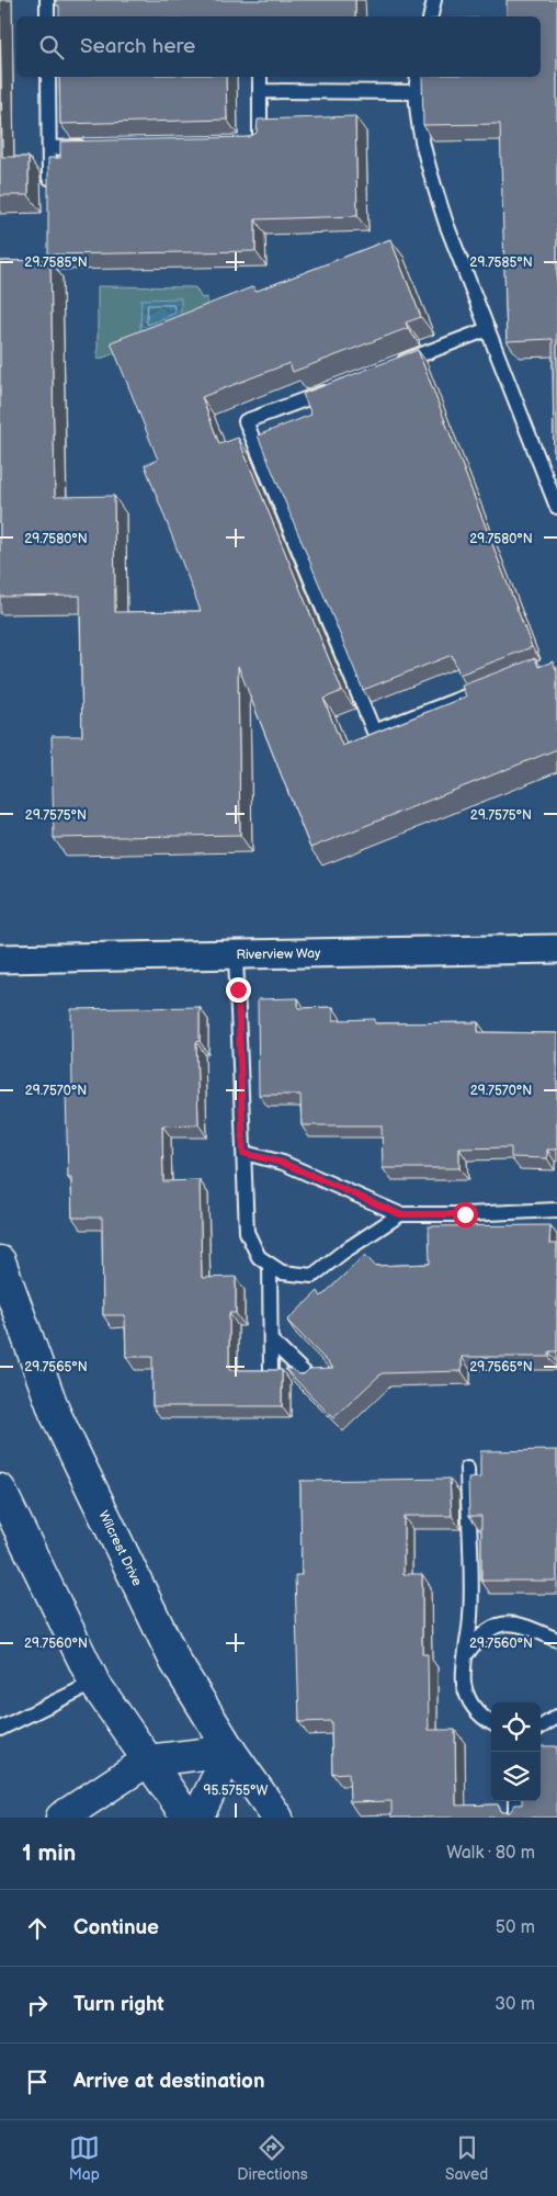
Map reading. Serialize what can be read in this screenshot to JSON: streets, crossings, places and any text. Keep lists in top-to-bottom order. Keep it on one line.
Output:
{"streets":{"main road":["Wilcrest Drive"],"street":["Riverview Way"]},"page":{"search":"Search here","heading":["1 min","Walk · 80 m"],"list":[["Continue","50 m"],["Turn right","30 m"],"Arrive at destination"],"nav":["Map","Directions","Saved"]},"coordinates":["29.7585°N","29.7580°N","29.7575°N","29.7570°N","29.7565°N","29.7560°N","95.5755°W"]}
